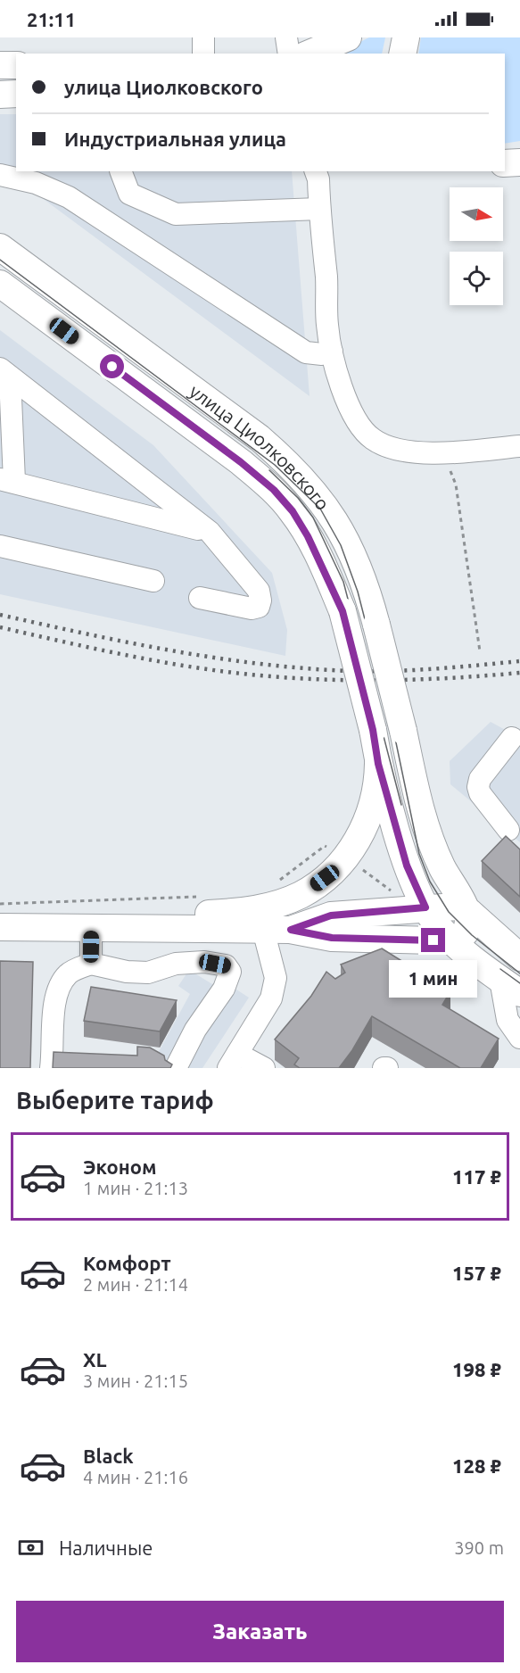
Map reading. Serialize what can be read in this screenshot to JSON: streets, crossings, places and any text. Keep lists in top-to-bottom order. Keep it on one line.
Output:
{"streets":{"main road":["улица Циолковского"]},"north":"right","page":{"status":"21:11","banner":["улица Циолковского","Индустриальная улица"],"bubble":"1 мин","heading":"Выберите тариф","list":[{"name":"Эконом","note":"1 мин · 21:13","value":"117 ₽"},{"name":"Комфорт","note":"2 мин · 21:14","value":"157 ₽"},{"name":"XL","note":"3 мин · 21:15","value":"198 ₽"},{"name":"Black","note":"4 мин · 21:16","value":"128 ₽"}],"pay":["Наличные","390 m"],"buttons":"Заказать"}}
